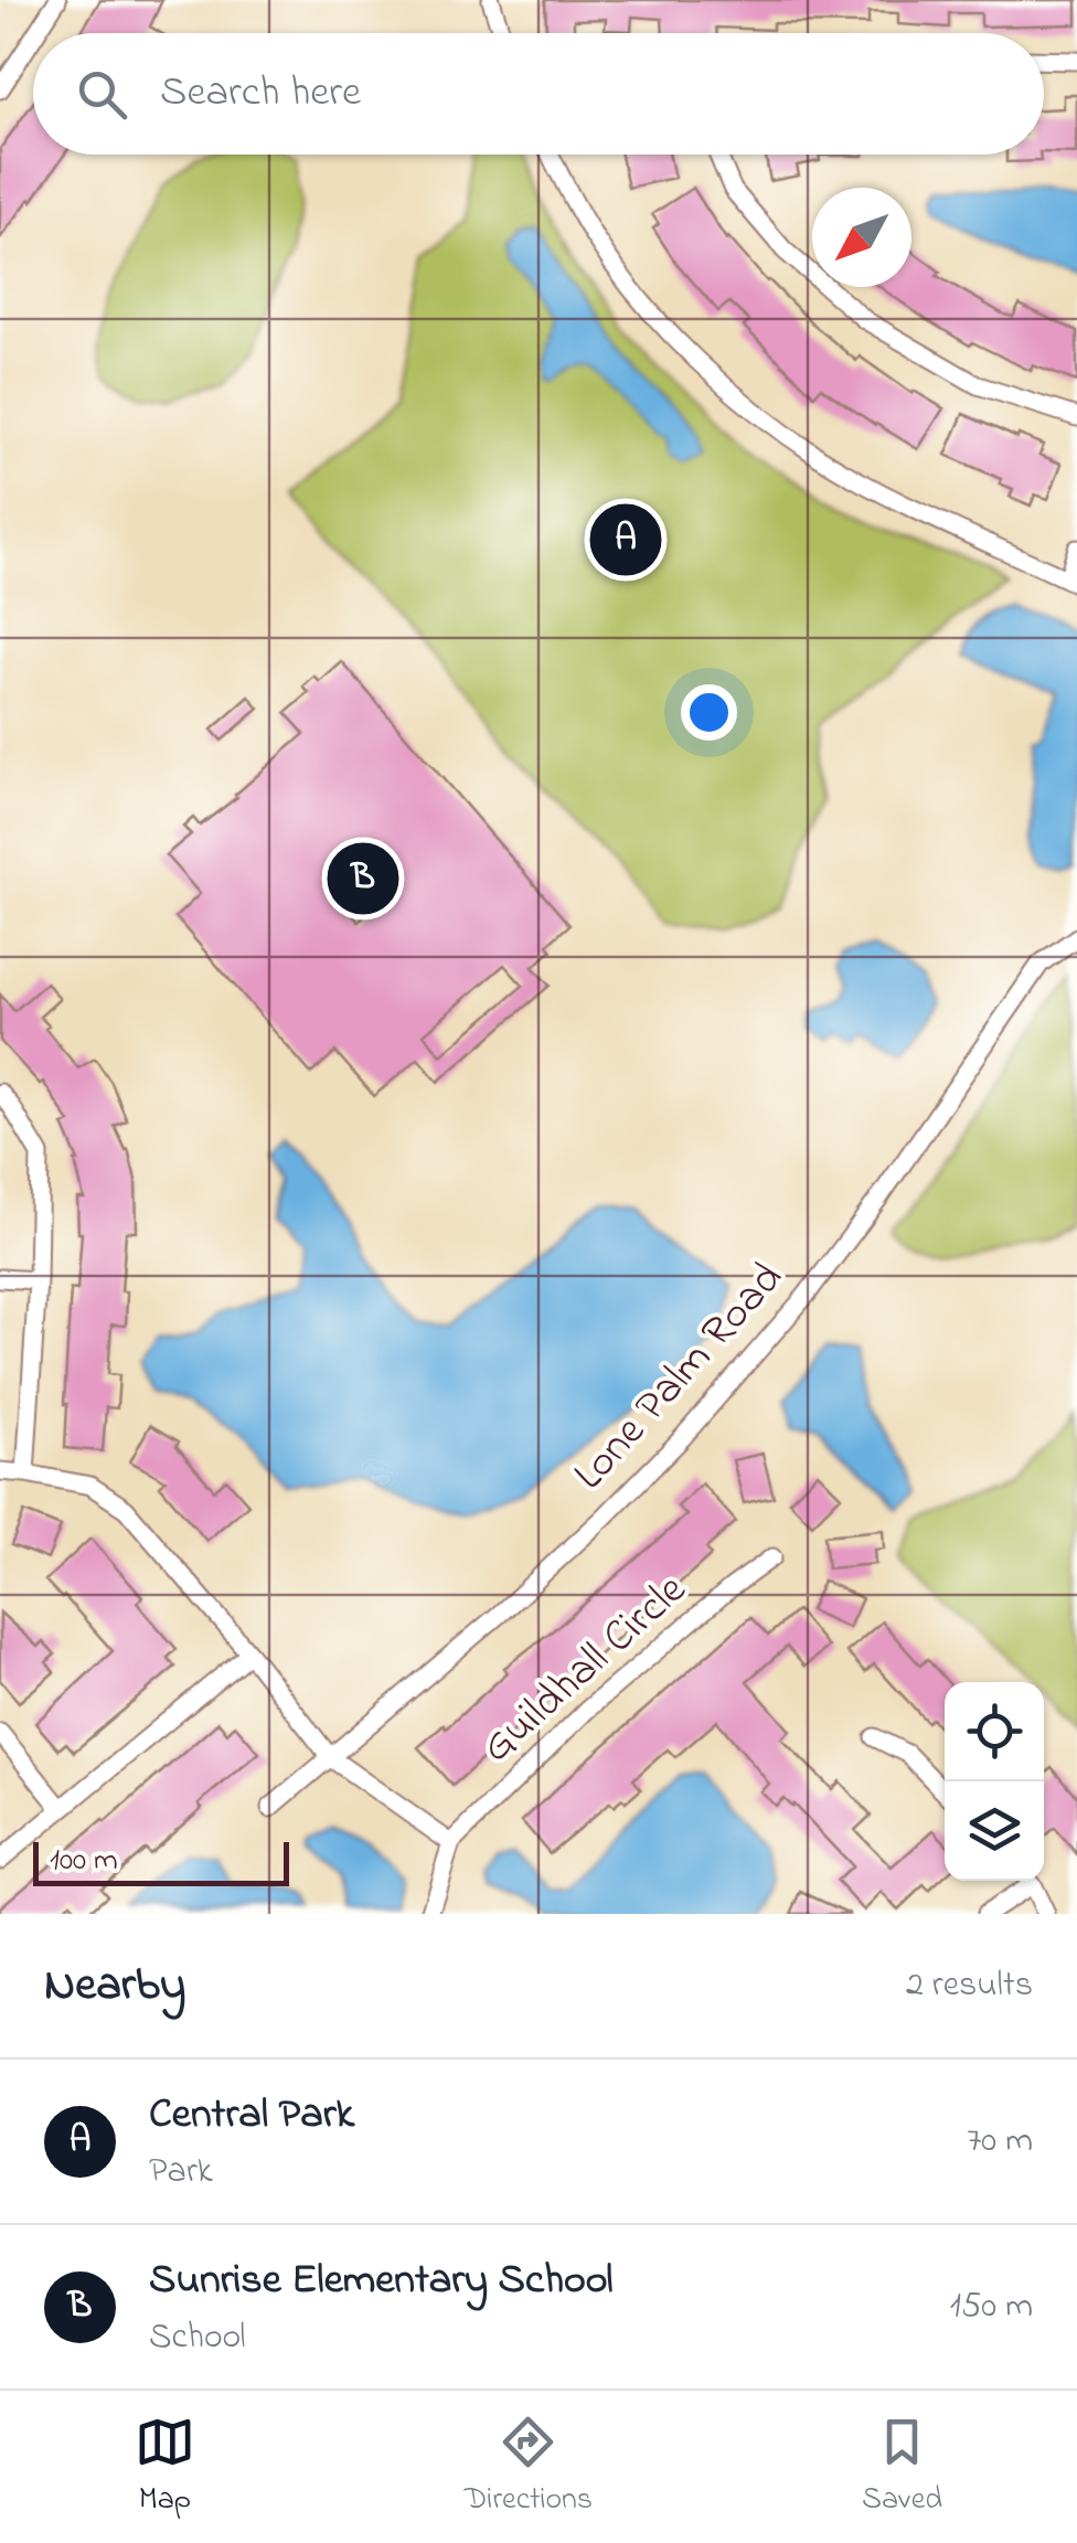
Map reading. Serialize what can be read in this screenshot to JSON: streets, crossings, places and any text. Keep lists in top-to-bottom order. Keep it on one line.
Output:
{"streets":{"street":["Lone Palm Road","Guildhall Circle"]},"scale_bar":"100 m","north":"bottom left","page":{"search":"Search here","pins":["A","B"],"scale":"100 m","heading":["Nearby","2 results"],"list":[{"mark":"A","name":"Central Park","note":"Park","value":"70 m"},{"mark":"B","name":"Sunrise Elementary School","note":"School","value":"150 m"}],"nav":["Map","Directions","Saved"]}}
